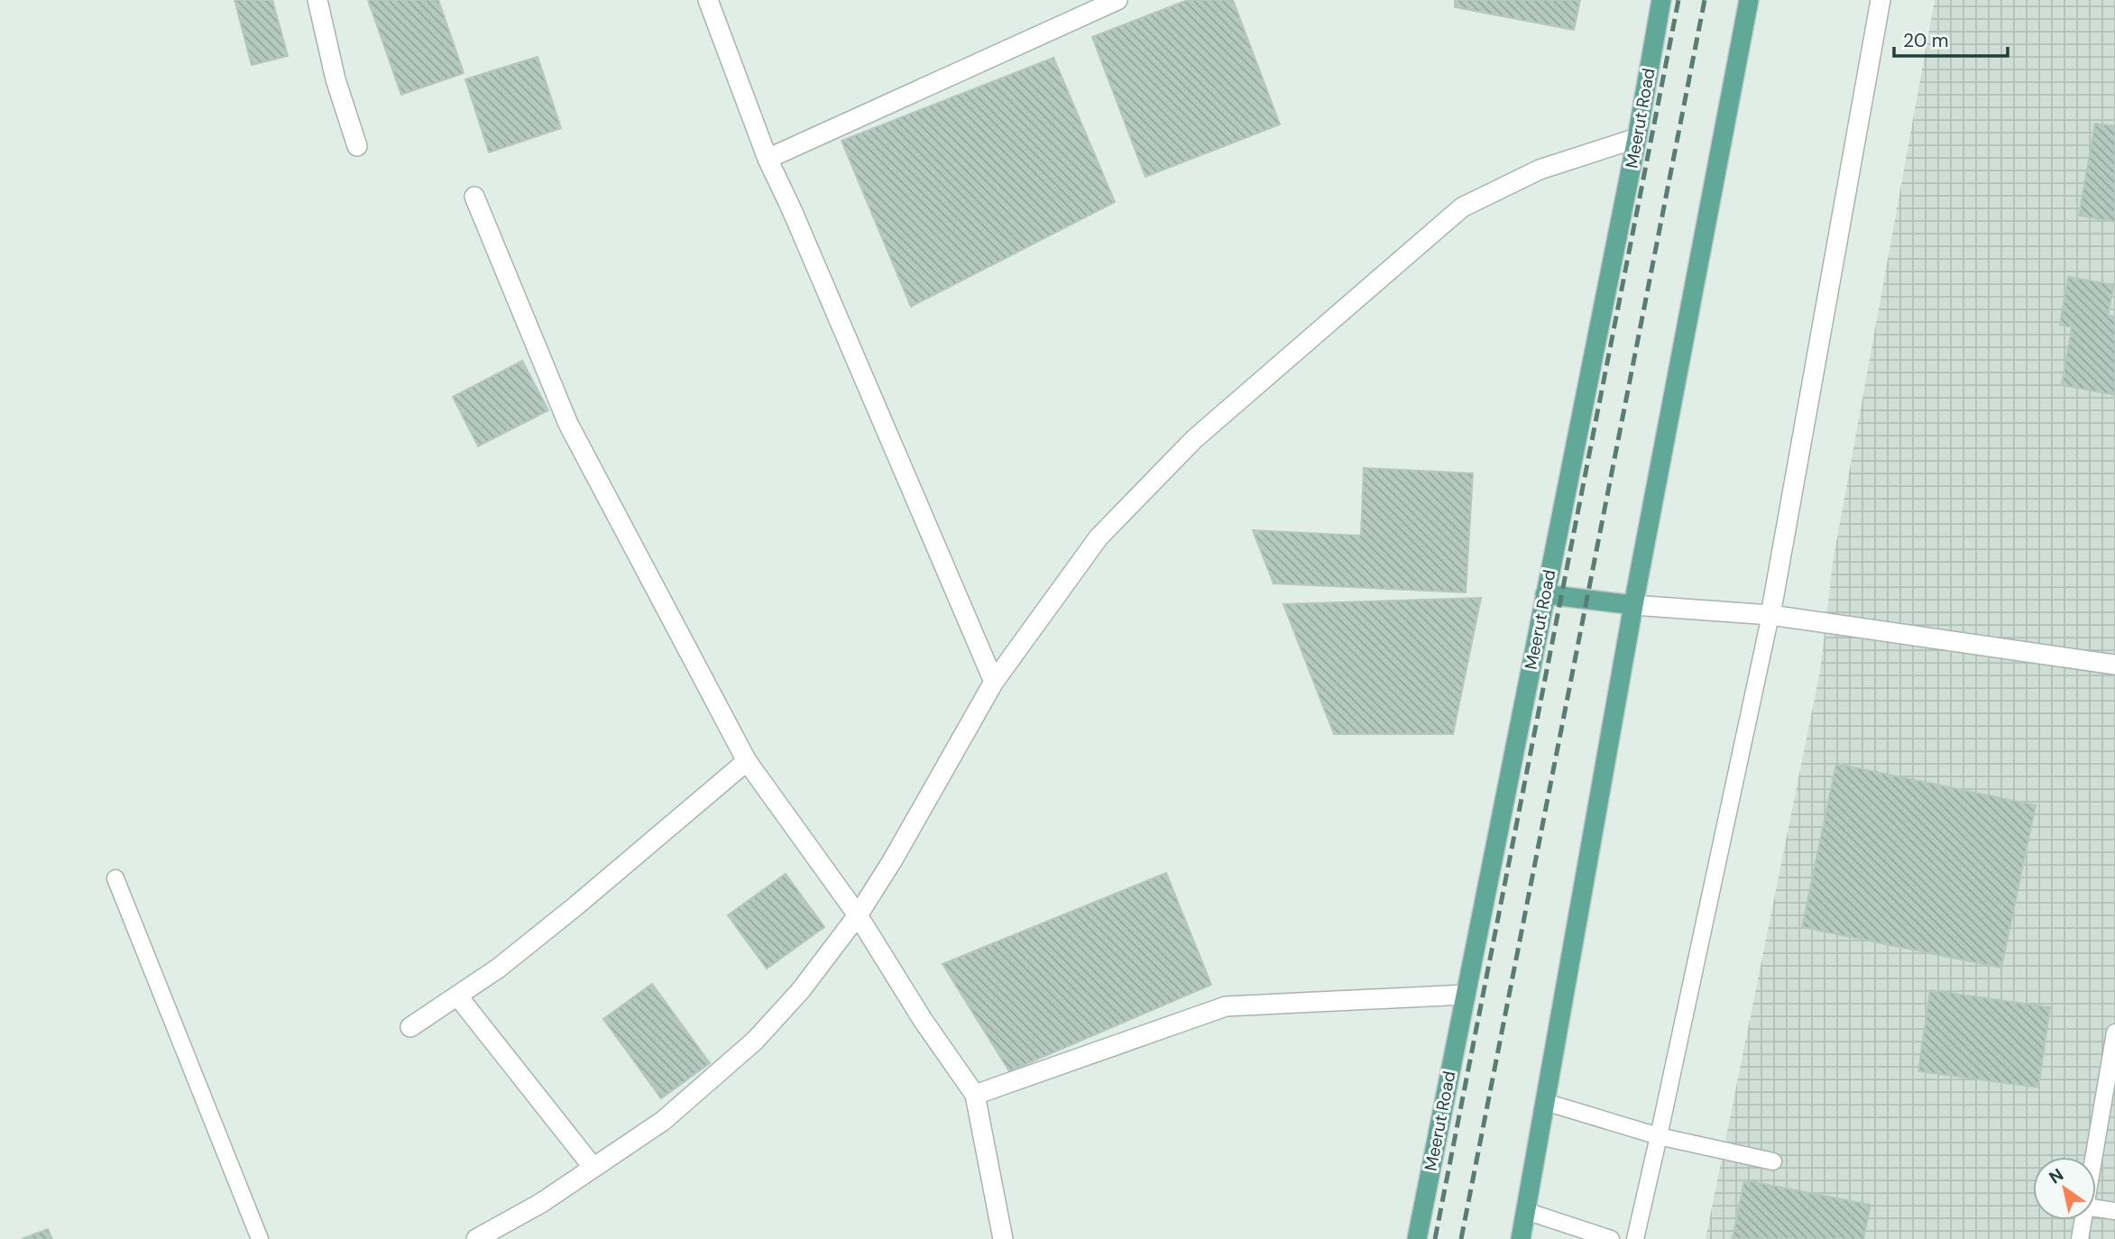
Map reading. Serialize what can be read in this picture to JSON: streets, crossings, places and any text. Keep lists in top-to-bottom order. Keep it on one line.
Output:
{"streets":{"main road":["Meerut Road"]},"scale_bar":"20 m","north":"top left"}
